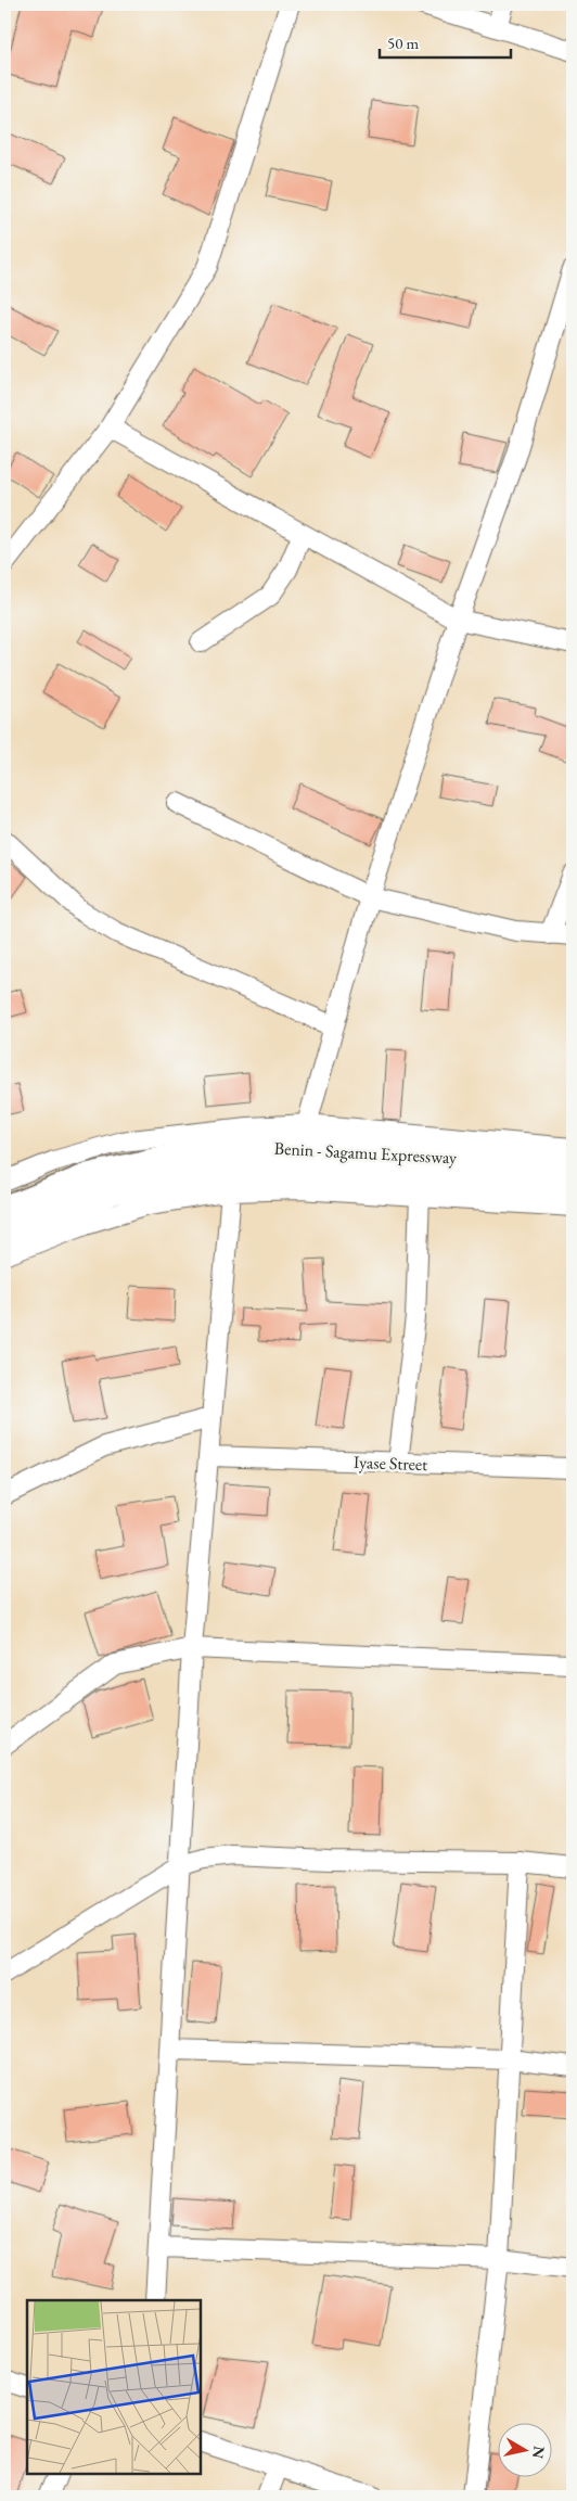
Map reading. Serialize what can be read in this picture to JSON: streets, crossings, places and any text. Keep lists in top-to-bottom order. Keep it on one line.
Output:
{"streets":{"highway":["Benin - Sagamu Expressway"],"street":["Iyase Street"]},"scale_bar":"50 m","north":"right"}
